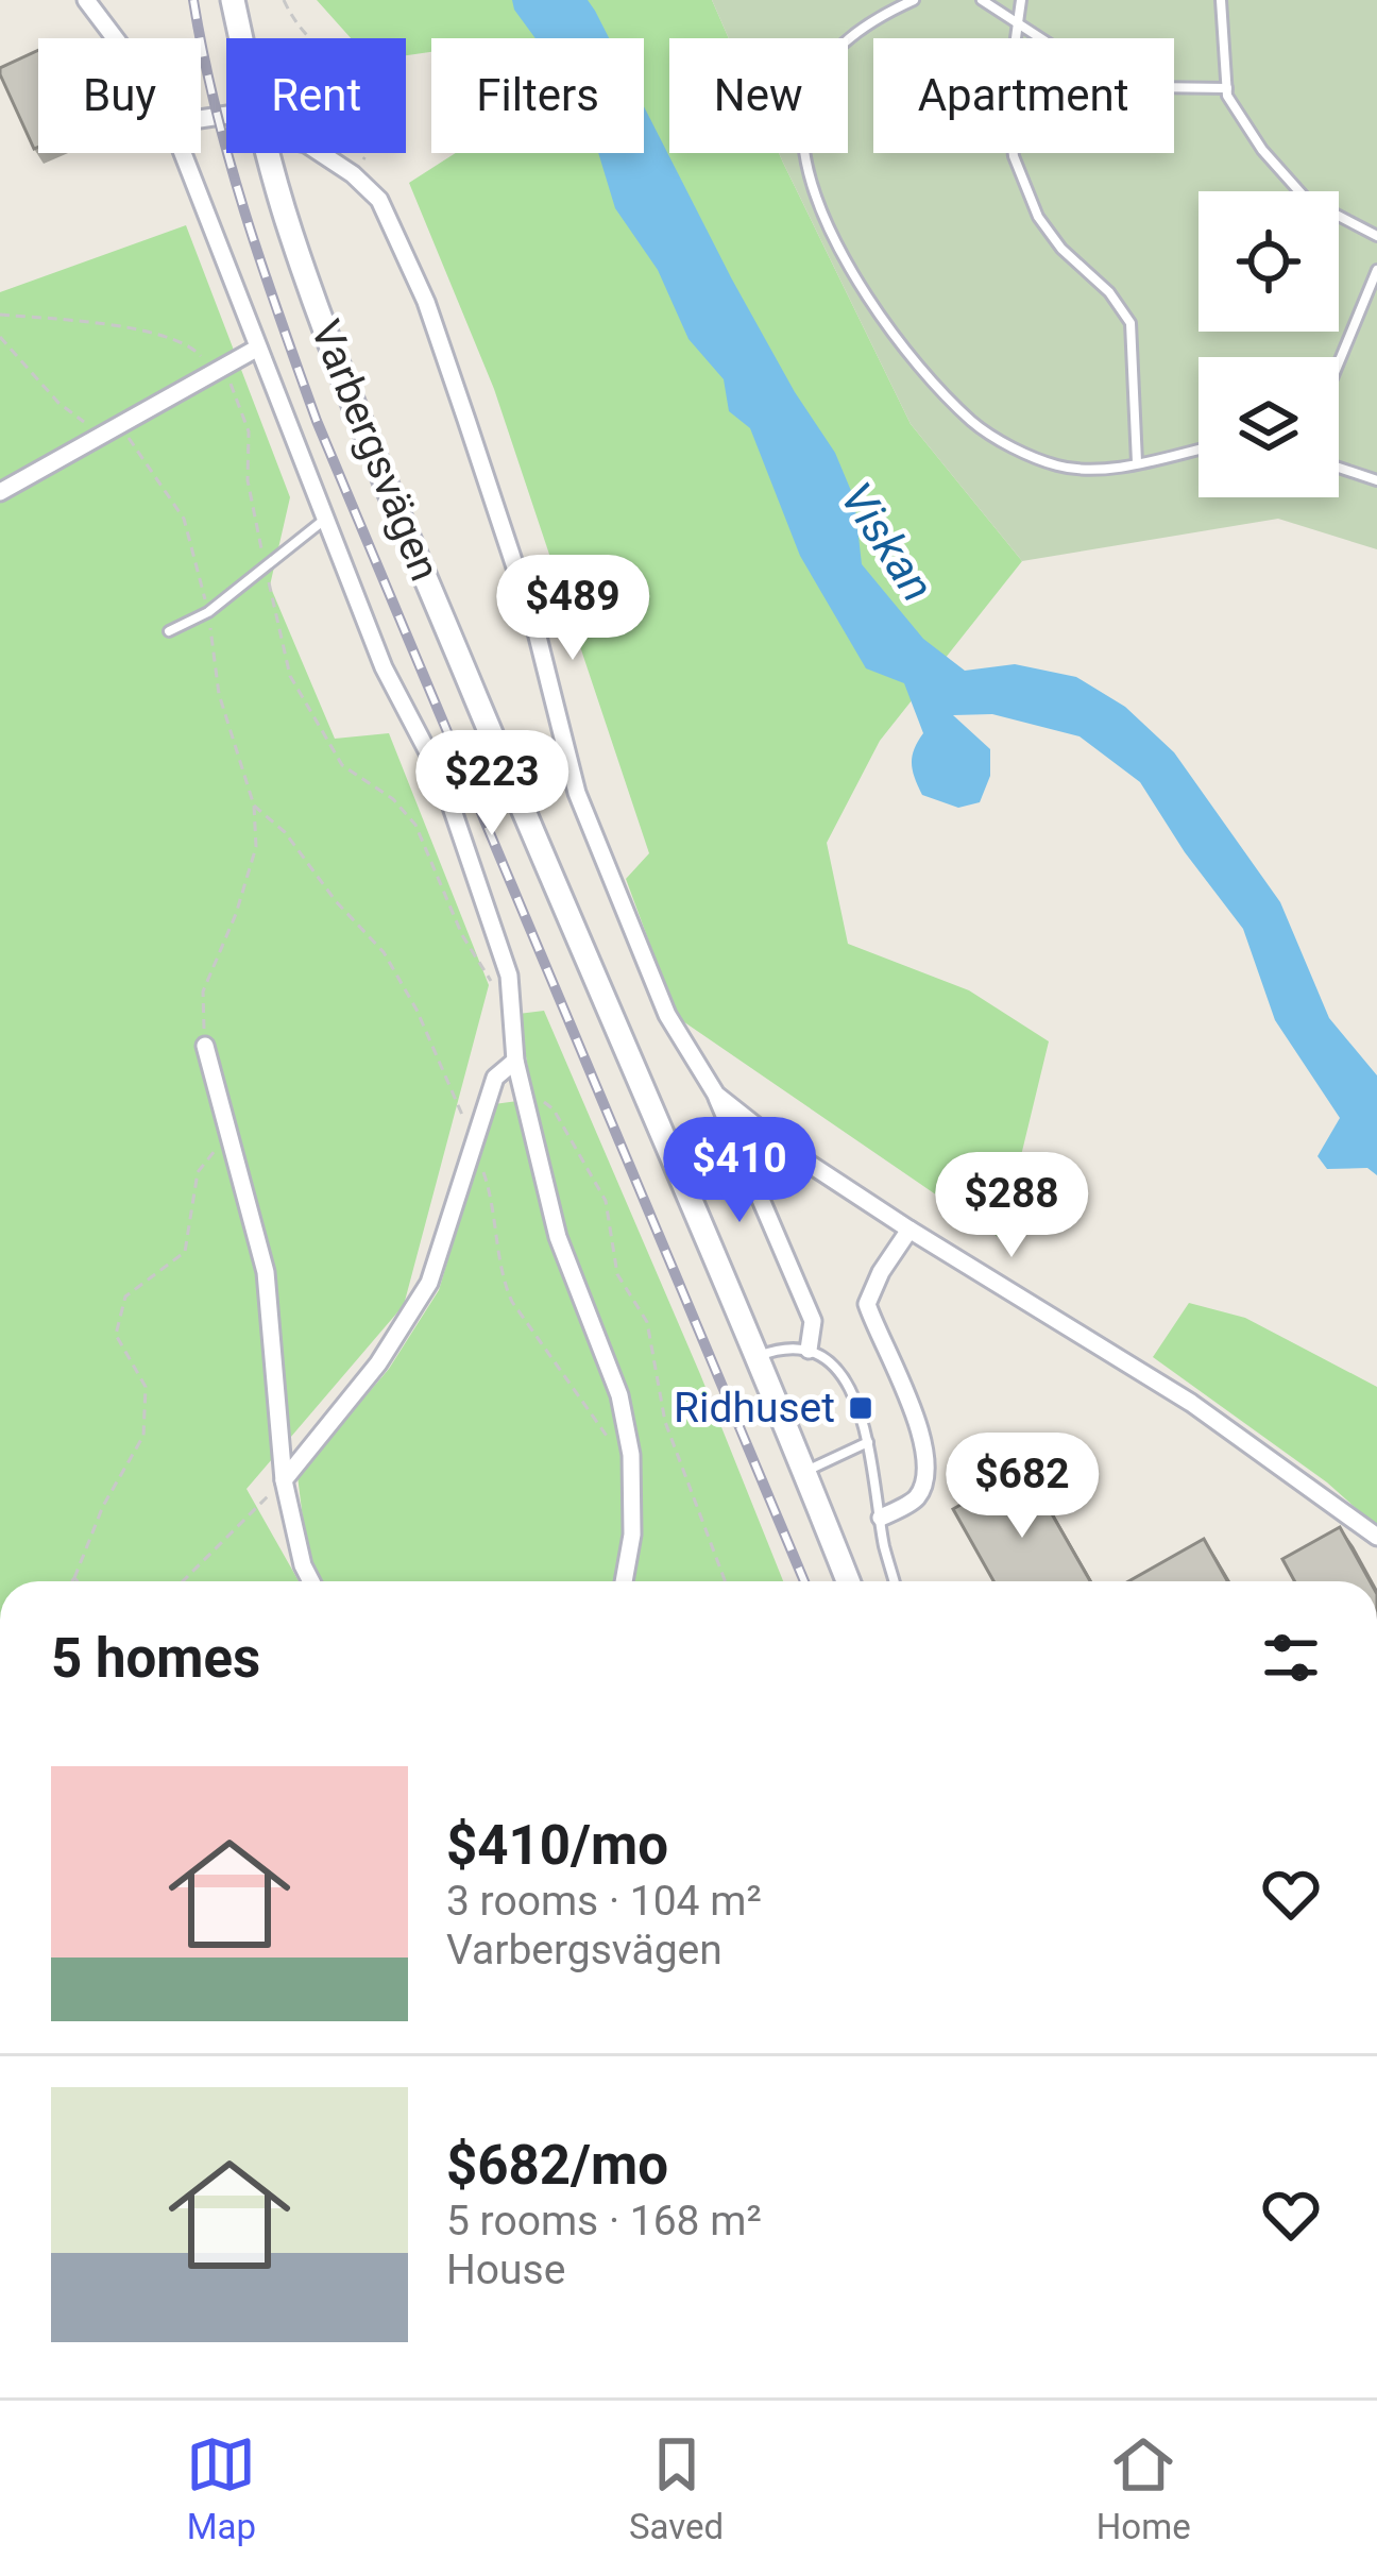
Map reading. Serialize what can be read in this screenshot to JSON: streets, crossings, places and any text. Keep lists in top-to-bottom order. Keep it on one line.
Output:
{"streets":{"main road":["Varbergsvägen"]},"water":["Viskan"],"places":{"transit":["Ridhuset"]},"page":{"chip":["Buy","Rent","Filters","New","Apartment"],"price":["$489","$223","$410","$288","$682"],"heading":"5 homes","list":[{"name":"$410/mo","note":"3 rooms · 104 m² · Varbergsvägen"},{"name":"$682/mo","note":"5 rooms · 168 m² · House"}],"tabs":["Map","Saved","Home"]}}
